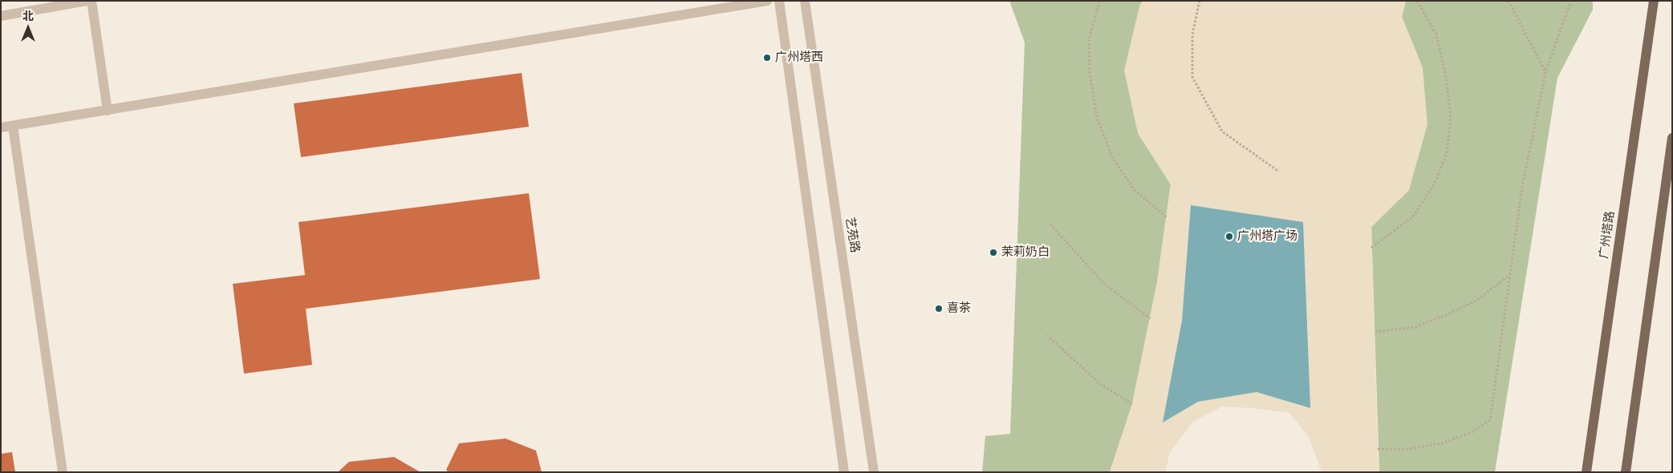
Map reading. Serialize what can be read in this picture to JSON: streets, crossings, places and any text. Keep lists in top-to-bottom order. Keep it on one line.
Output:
{"streets":{"main road":["广州塔路"],"street":["艺苑路"]},"places":["广州塔西","广州塔广场","茉莉奶白","喜茶"],"north":"top"}
